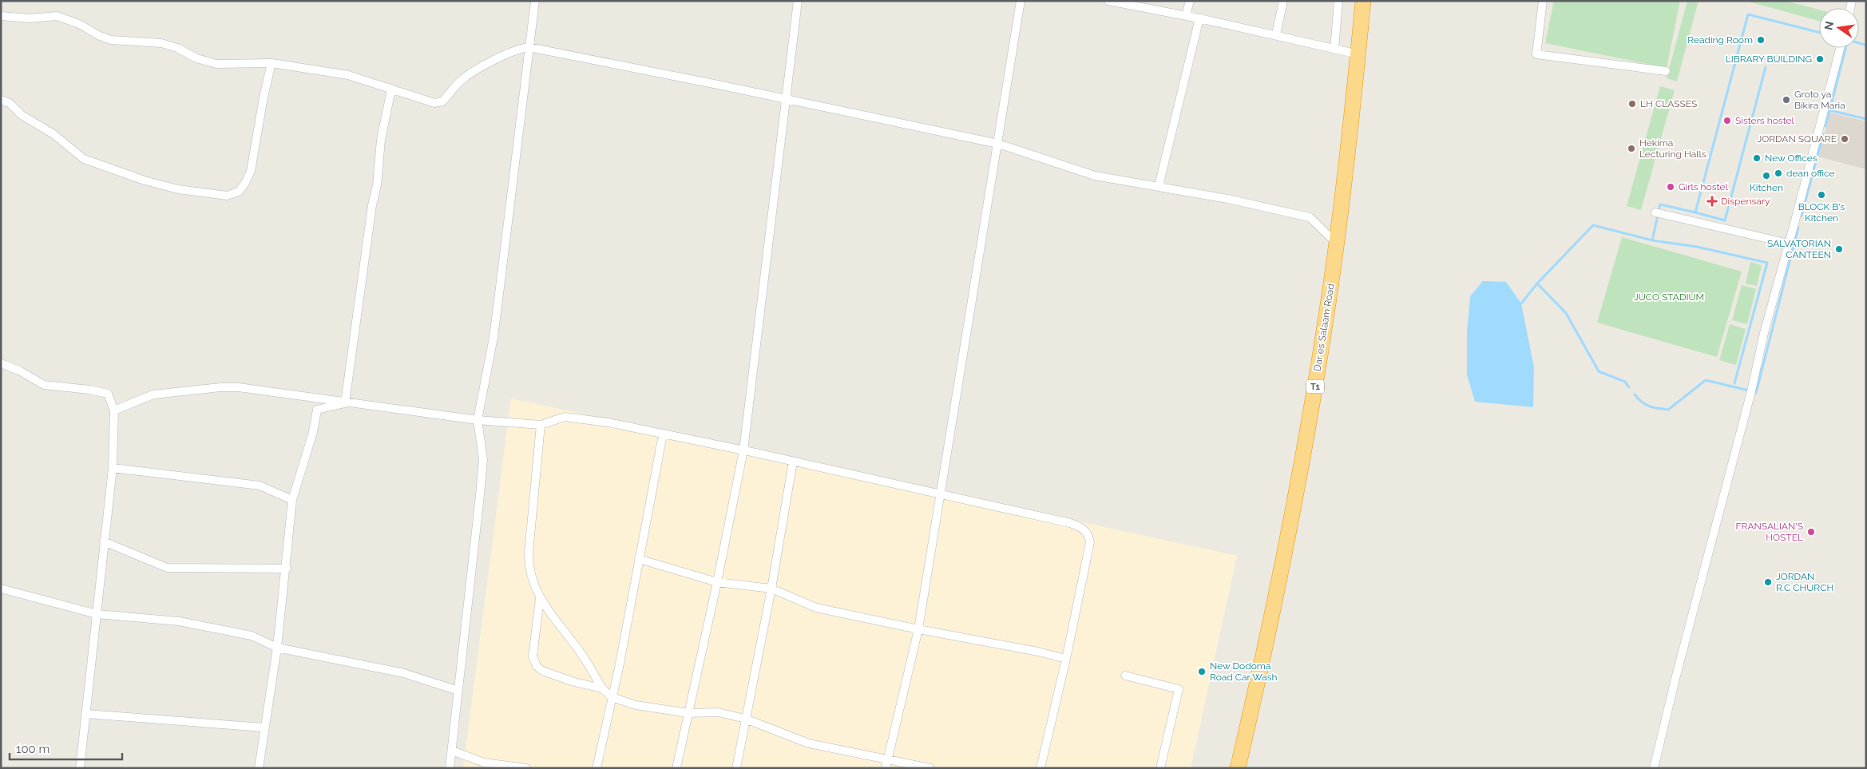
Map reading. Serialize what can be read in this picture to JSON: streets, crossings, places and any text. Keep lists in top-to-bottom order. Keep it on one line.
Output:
{"streets":{"highway":["Dar es Salaam Road","T1"]},"parks":["JUCO STADIUM"],"places":{"other":["Reading Room","LIBRARY BUILDING","Groto ya Bikira Maria","LH CLASSES","Sisters hostel","JORDAN SQUARE","Hekima Lecturing Halls.","New Offices","dean office","Kitchen","Girls hostel","BLOCK B's Kitchen","SALVATORIAN CANTEEN","FRANSALIAN'S HOSTEL","JORDAN R.C CHURCH","New Dodoma Road Car Wash"],"health":["Dispensary"]},"scale_bar":"100 m","north":"left"}
